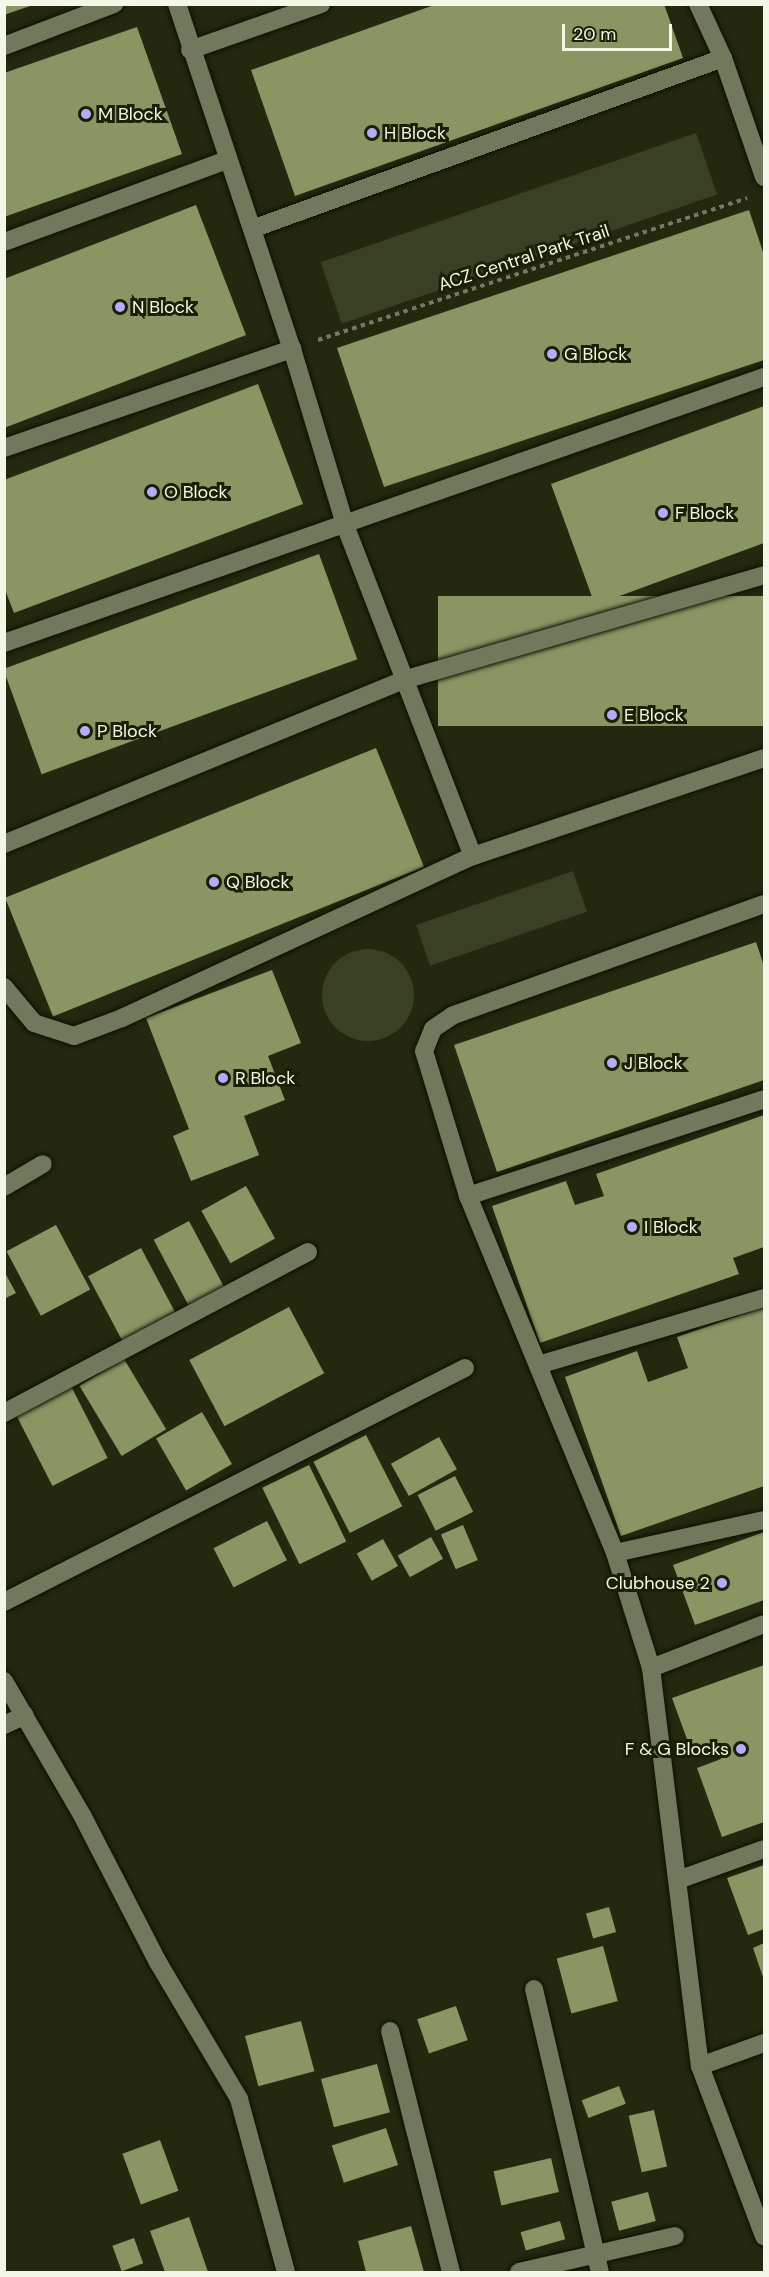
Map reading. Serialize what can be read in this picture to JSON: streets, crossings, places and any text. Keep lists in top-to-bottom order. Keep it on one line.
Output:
{"streets":{"path":["ACZ Central Park Trail"]},"places":["M Block","H Block","N Block","G Block","O Block","F Block","E Block","P Block","Q Block","J Block","R Block","I Block","Clubhouse 2","F & G Blocks"],"scale_bar":"20 m"}
